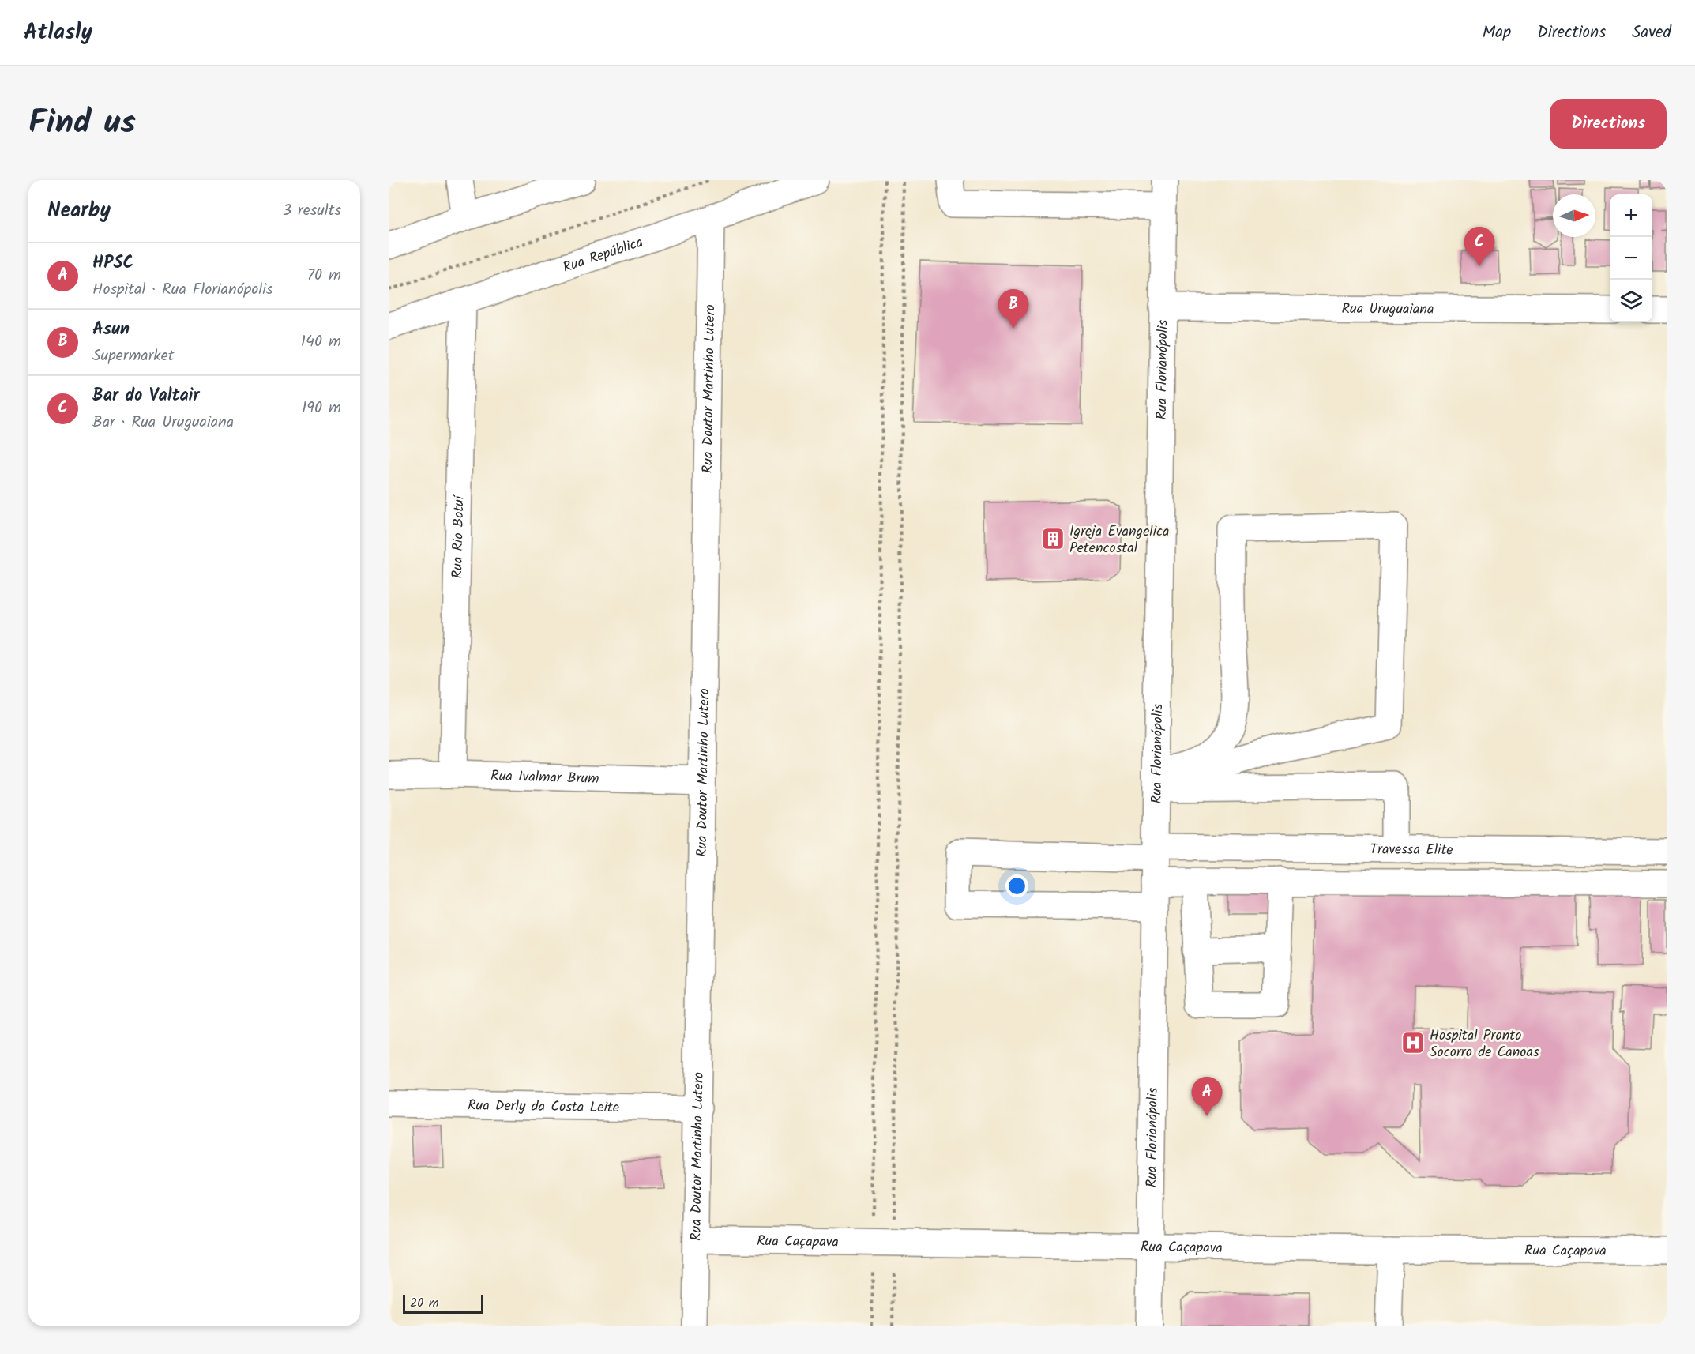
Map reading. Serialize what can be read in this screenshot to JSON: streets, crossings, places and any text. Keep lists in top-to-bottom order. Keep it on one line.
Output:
{"streets":{"street":["Rua República","Rua Uruguaiana","Rua Florianópolis","Rua Doutor Martinho Lutero","Rua Rio Botuí","Rua Ivalmar Brum","Travessa Elite","Rua Derly da Costa Leite","Rua Caçapava"]},"crossings":[["Rua República","Rua Doutor Martinho Lutero"],["Rua República","Rua Rio Botuí"],["Rua Uruguaiana","Rua Florianópolis"],["Rua Florianópolis","Travessa Elite"],["Rua Florianópolis","Rua Caçapava"],["Rua Doutor Martinho Lutero","Rua Ivalmar Brum"],["Rua Doutor Martinho Lutero","Rua Derly da Costa Leite"],["Rua Doutor Martinho Lutero","Rua Caçapava"],["Rua Rio Botuí","Rua Ivalmar Brum"]],"places":{"building":["Igreja Evangelica Petencostal"],"hospital":["Hospital Pronto Socorro de Canoas"]},"scale_bar":"20 m","north":"right","page":{"header":"Atlasly","nav":["Map","Directions","Saved"],"title":"Find us","buttons":"Directions","heading":["Nearby","3 results"],"map_buttons":["+","−"],"pins":["C","B","A"],"list":[{"mark":"A","name":"HPSC","note":"Hospital · Rua Florianópolis","value":"70 m"},{"mark":"B","name":"Asun","note":"Supermarket","value":"140 m"},{"mark":"C","name":"Bar do Valtair","note":"Bar · Rua Uruguaiana","value":"190 m"}],"scale":"20 m"}}
